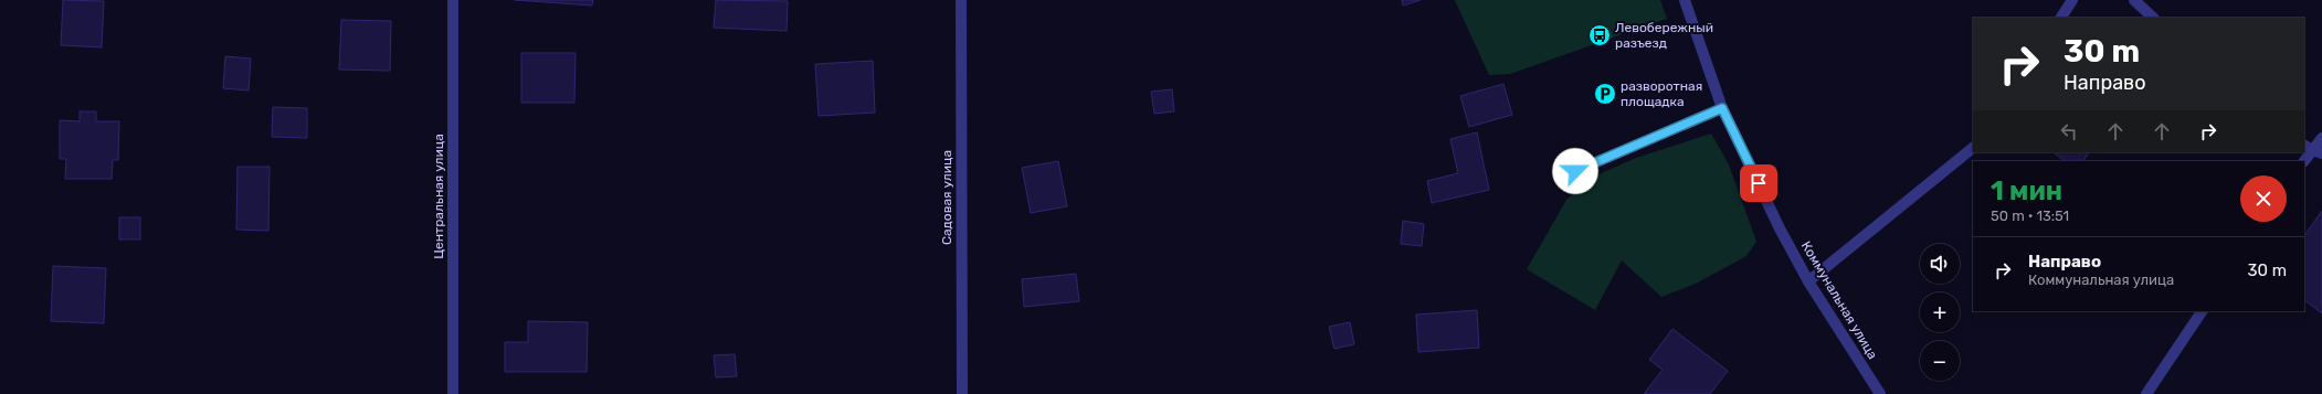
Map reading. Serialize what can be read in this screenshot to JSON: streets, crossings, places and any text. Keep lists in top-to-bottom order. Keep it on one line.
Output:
{"streets":{"street":["Центральная улица","Садовая улица","Коммунальная улица"]},"places":{"bus stop":["Левобережный разъезд"],"parking":["разворотная площадка"]},"page":{"turn":["30 m","Направо"],"heading":["1 мин","50 m · 13:51"],"list":[{"name":"Направо","note":"Коммунальная улица","value":"30 m"}],"map_buttons":["+","−"]}}
